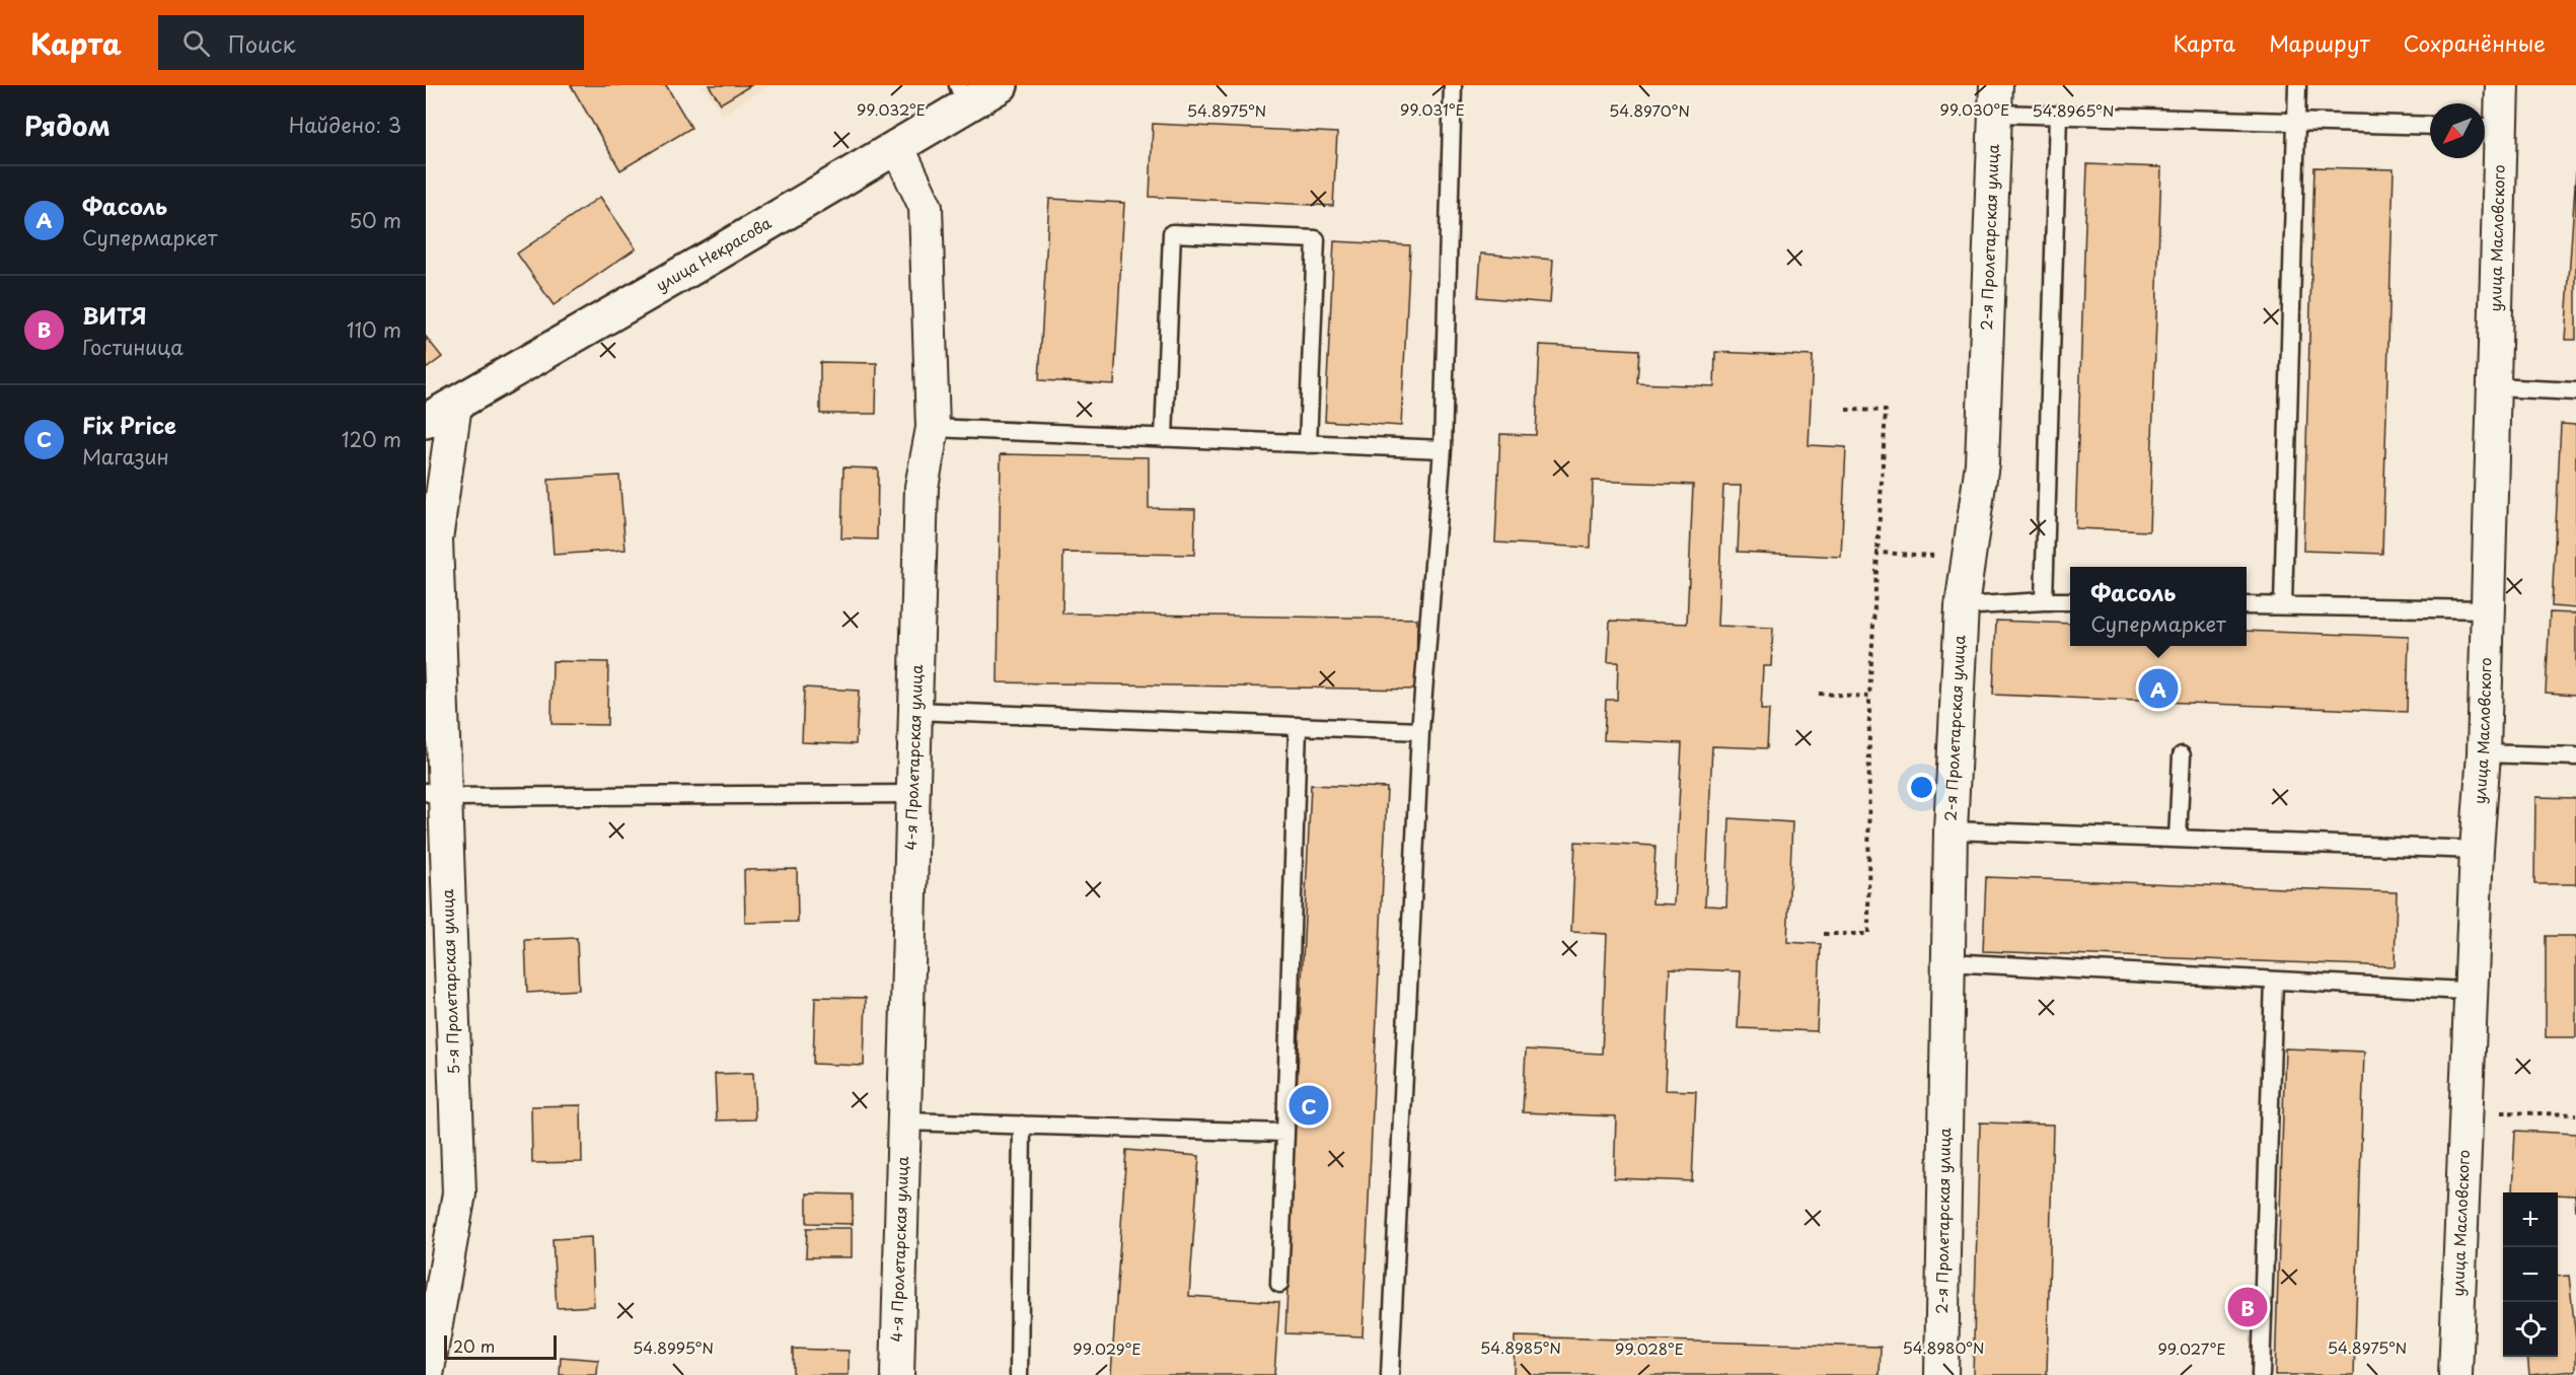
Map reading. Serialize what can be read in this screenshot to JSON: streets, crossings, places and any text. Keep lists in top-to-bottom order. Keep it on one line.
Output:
{"streets":{"street":["улица Масловского","2-я Пролетарская улица","улица Некрасова","4-я Пролетарская улица","5-я Пролетарская улица"]},"crossings":[["улица Некрасова","4-я Пролетарская улица"],["улица Некрасова","5-я Пролетарская улица"]],"scale_bar":"20 m","north":"bottom left","page":{"header":"Карта","search":"Поиск","nav":["Карта","Маршрут","Сохранённые"],"heading":["Рядом","Найдено: 3"],"list":[{"mark":"A","name":"Фасоль","note":"Супермаркет","value":"50 m"},{"mark":"B","name":"ВИТЯ","note":"Гостиница","value":"110 m"},{"mark":"C","name":"Fix Price","note":"Магазин","value":"120 m"}],"popup":["Фасоль","Супермаркет"],"pins":["A","C","B"],"map_buttons":["+","−"],"scale":"20 m"},"coordinates":["99.032°E","99.031°E","99.030°E","54.8965°N","54.8975°N","54.8970°N","54.8995°N","54.8985°N","54.8980°N","99.029°E","99.028°E","99.027°E"]}
